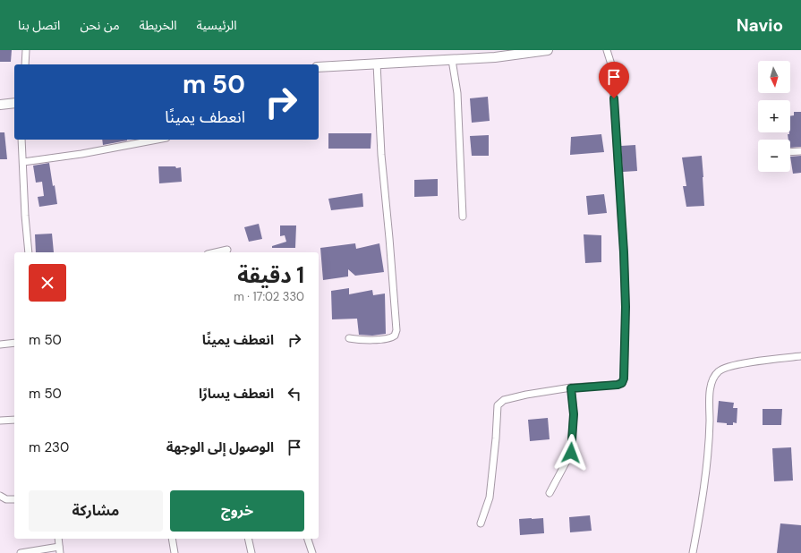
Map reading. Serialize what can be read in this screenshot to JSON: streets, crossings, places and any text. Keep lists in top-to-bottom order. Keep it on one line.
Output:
{"north":"bottom","page":{"header":"Navio","nav":["الرئيسية","الخريطة","من نحن","اتصل بنا"],"map_buttons":["+","−"],"turn":["50 m","انعطف يمينًا"],"heading":["1 دقيقة","330 m · 17:02"],"list":[{"name":"انعطف يمينًا","value":"50 m"},{"name":"انعطف يسارًا","value":"50 m"},{"name":"الوصول إلى الوجهة","value":"230 m"}],"buttons":["خروج","مشاركة"]}}
